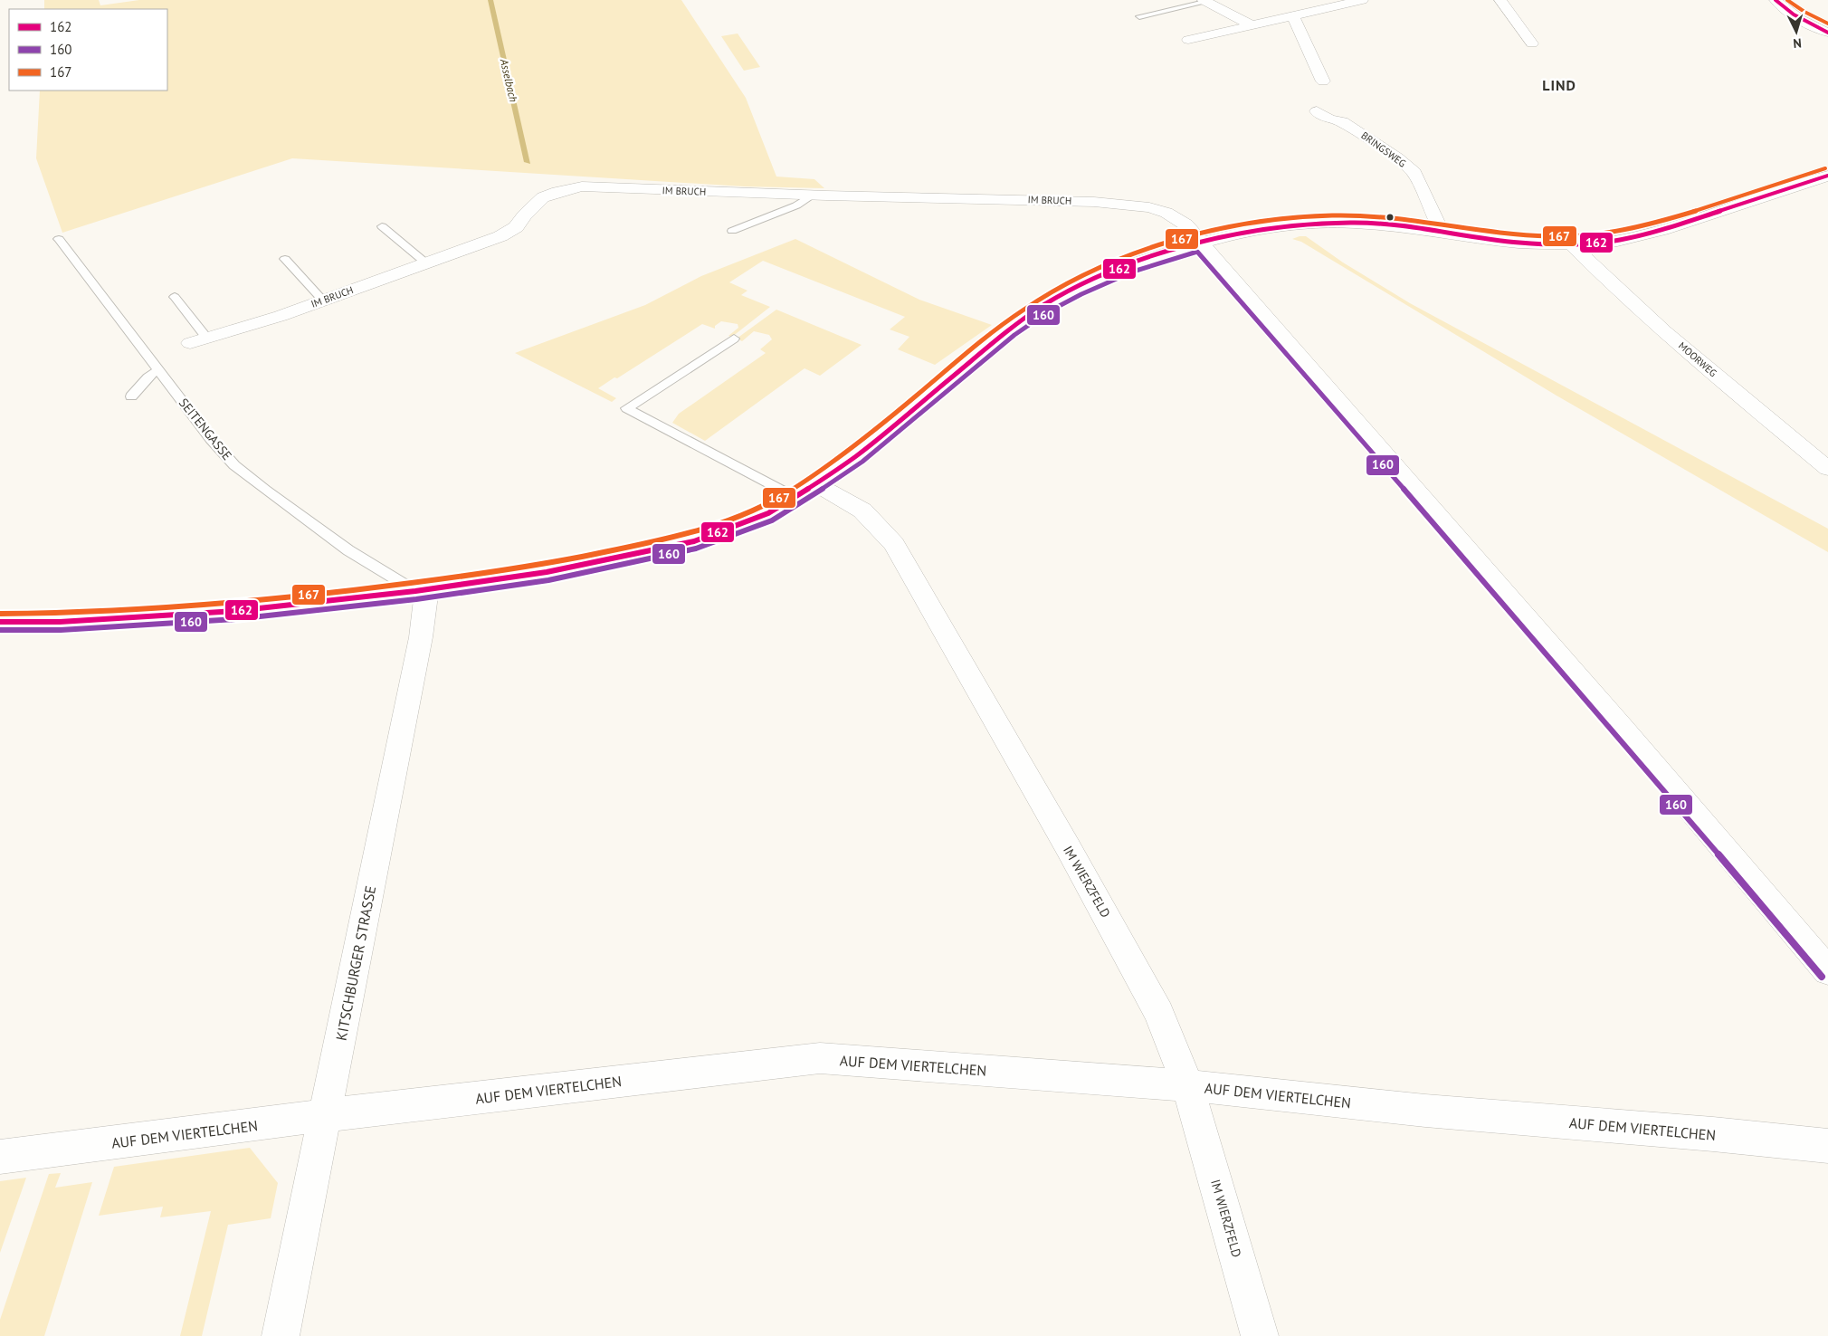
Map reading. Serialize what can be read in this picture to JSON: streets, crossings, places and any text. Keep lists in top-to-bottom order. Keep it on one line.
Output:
{"streets":{"street":["BRINGSWEG","IM BRUCH","MOORWEG","IM WIERZFELD","KITSCHBURGER STRASSE","AUF DEM VIERTELCHEN"],"lane":["SEITENGASSE"]},"crossings":[["SEITENGASSE","KITSCHBURGER STRASSE"],["IM WIERZFELD","AUF DEM VIERTELCHEN"],["KITSCHBURGER STRASSE","AUF DEM VIERTELCHEN"]],"districts":["LIND"],"water":["Asselbach"],"lines":["transit line 162","transit line 167","transit line 160"],"legend":["162","160","167"],"north":"bottom"}
